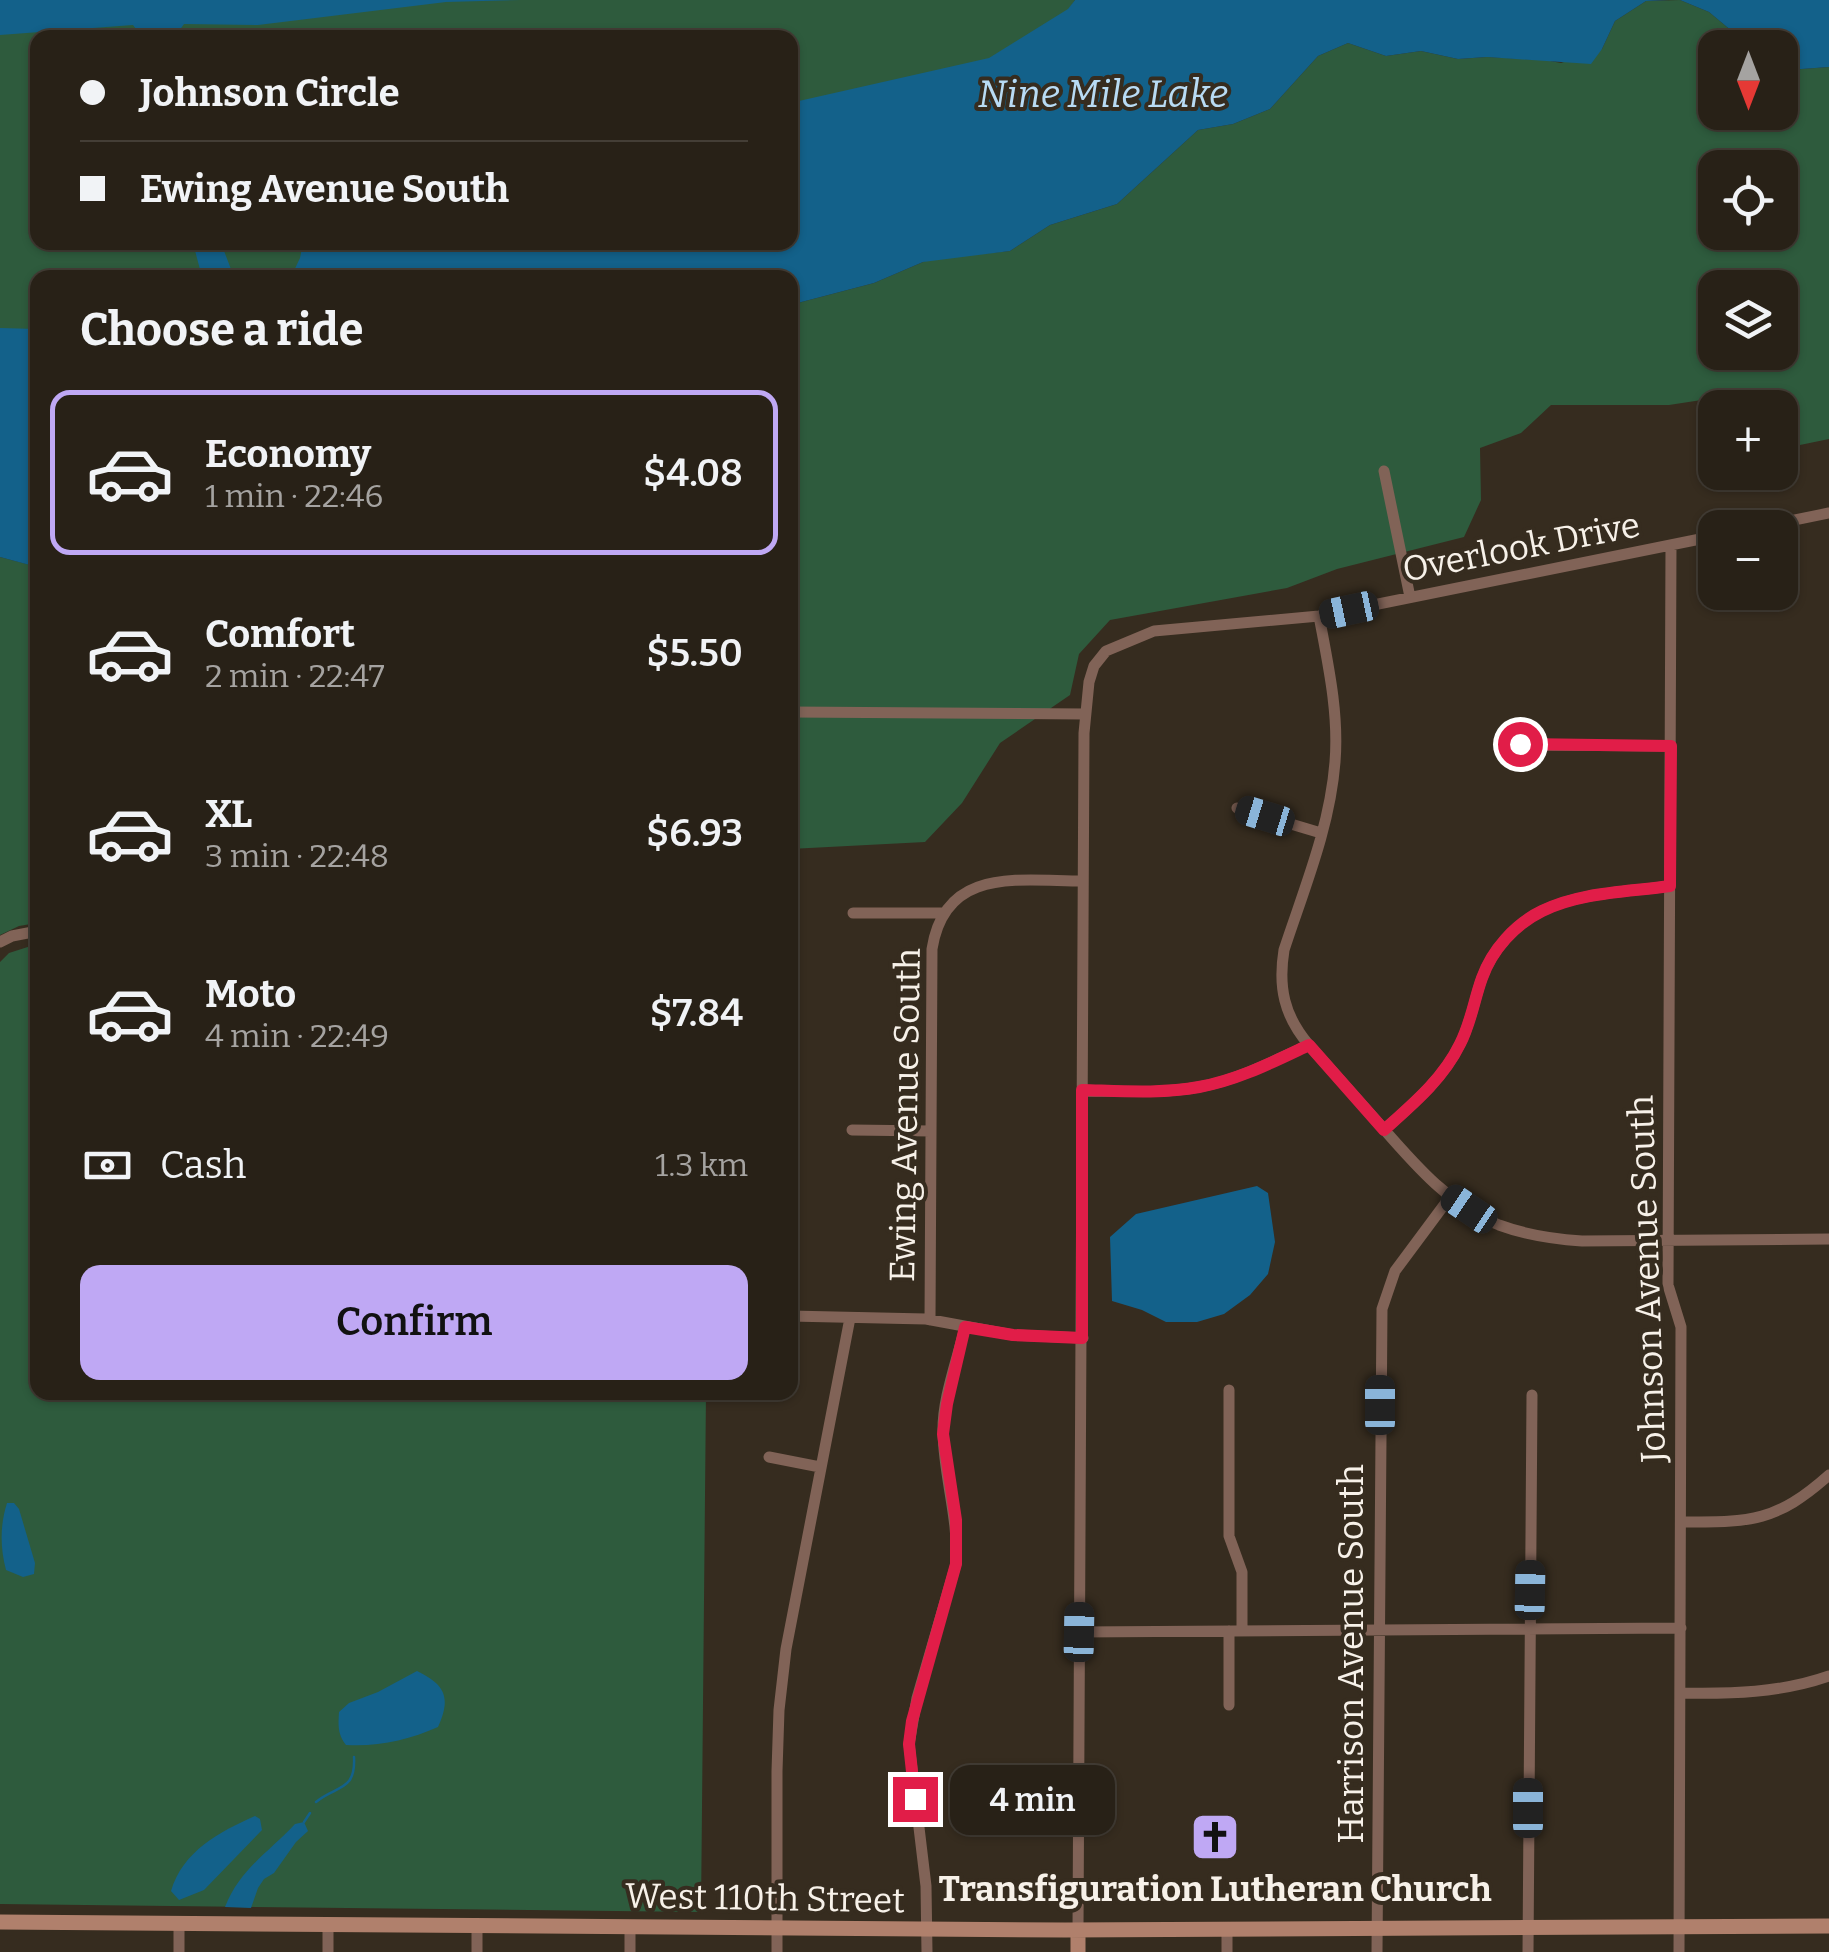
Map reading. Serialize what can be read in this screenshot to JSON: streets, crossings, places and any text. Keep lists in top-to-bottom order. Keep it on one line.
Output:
{"streets":{"street":["Overlook Drive","Ewing Avenue South","Johnson Avenue South","Harrison Avenue South","West 110th Street"]},"crossings":[["Overlook Drive","Johnson Avenue South"],["Overlook Drive","West 110th Street"],["Johnson Avenue South","West 110th Street"],["Harrison Avenue South","West 110th Street"]],"water":["Nine Mile Lake"],"places":{"church":["Transfiguration Lutheran Church"]},"north":"bottom","page":{"map_buttons":["+","−"],"banner":["Johnson Circle","Ewing Avenue South"],"heading":"Choose a ride","list":[{"name":"Economy","note":"1 min · 22:46","value":"$4.08"},{"name":"Comfort","note":"2 min · 22:47","value":"$5.50"},{"name":"XL","note":"3 min · 22:48","value":"$6.93"},{"name":"Moto","note":"4 min · 22:49","value":"$7.84"}],"pay":["Cash","1.3 km"],"buttons":"Confirm","bubble":"4 min"}}
